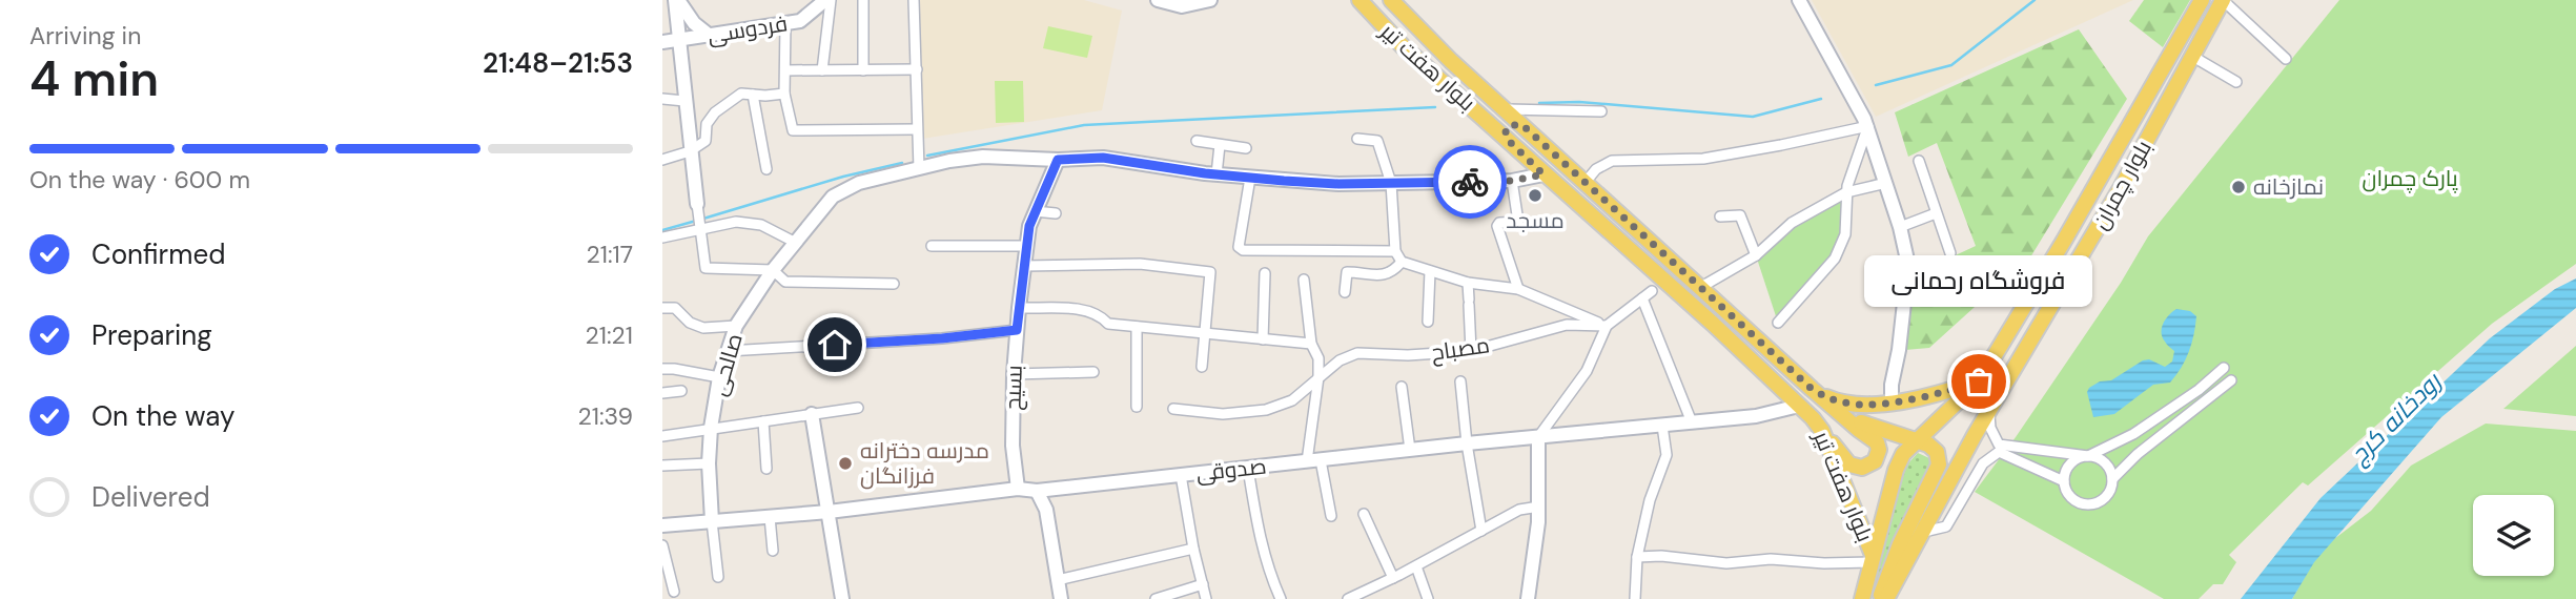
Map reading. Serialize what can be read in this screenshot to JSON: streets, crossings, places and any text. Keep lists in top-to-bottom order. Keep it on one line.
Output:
{"streets":{"main road":["بلوار هفت تیر","بلوار چمران"],"street":["فردوسی","مصباح","صالحی","بسیح","صدوقی"]},"crossings":[["بلوار هفت تیر","بلوار چمران"],["بلوار هفت تیر","صدوقی"],["صالحی","صدوقی"],["بسیح","صدوقی"]],"water":["رودخانه کرج"],"parks":["پارک چمران"],"places":["نمازخانه","مسجد","فروشگاه رحمانی","مدرسه دخترانه فرزانگان"],"page":{"heading":["4 min","Arriving in","21:48–21:53"],"bar":"On the way · 600 m","list":[["Confirmed","21:17"],["Preparing","21:21"],["On the way","21:39"],"Delivered"],"bubble":"فروشگاه رحمانی"}}
